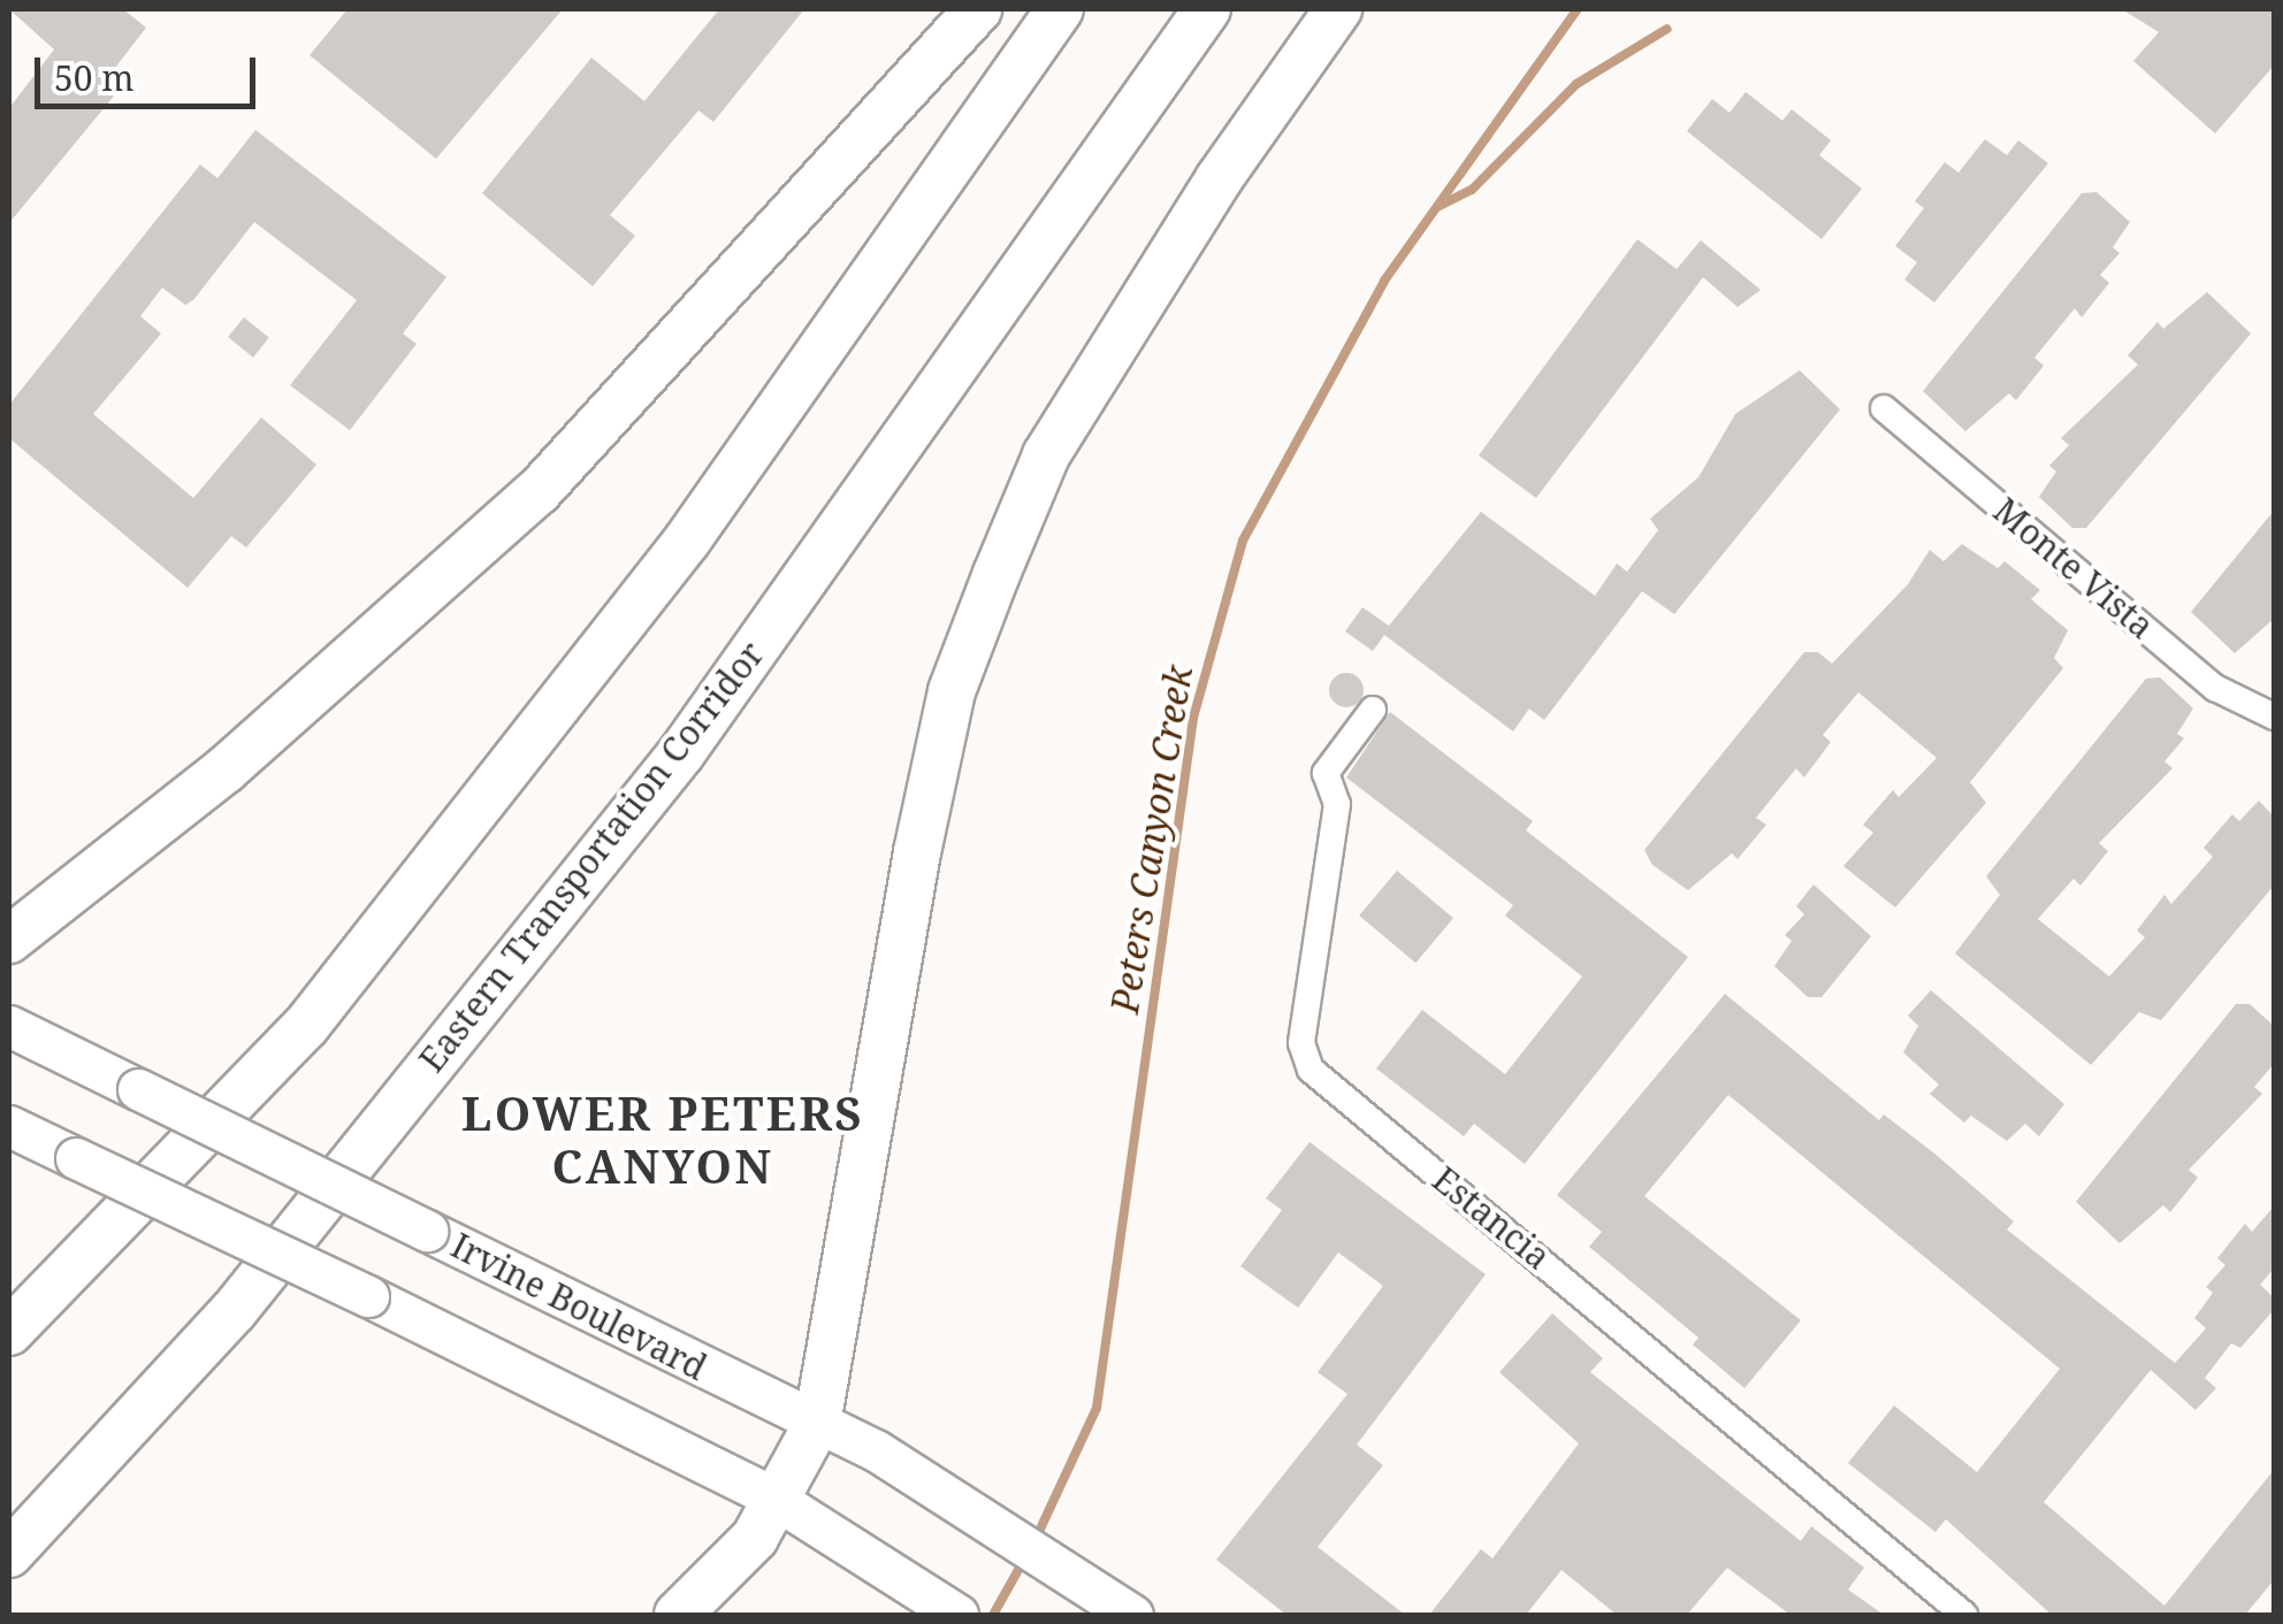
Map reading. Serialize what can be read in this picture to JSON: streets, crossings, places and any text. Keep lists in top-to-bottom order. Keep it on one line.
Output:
{"streets":{"highway":["Eastern Transportation Corridor"],"main road":["Irvine Boulevard"],"street":["Monte Vista","Estancia"]},"districts":["LOWER PETERS CANYON"],"water":["Peters Canyon Creek"],"scale_bar":"50 m"}
